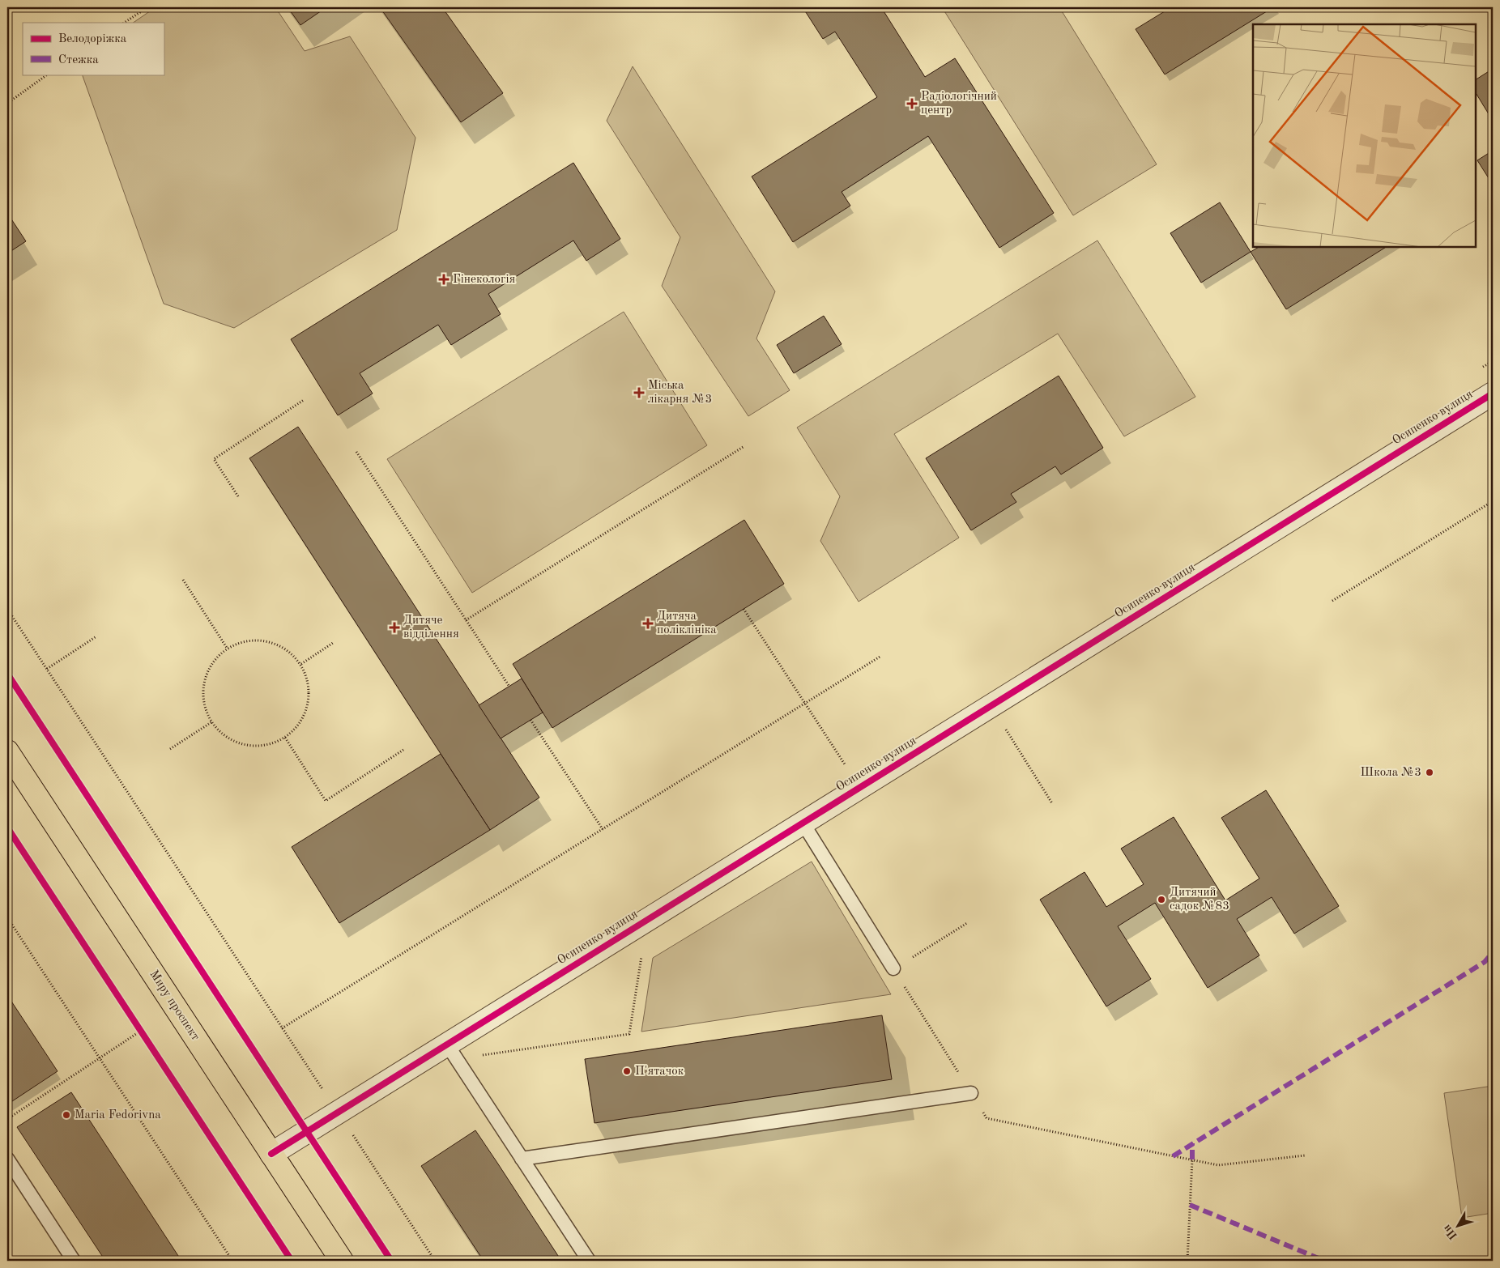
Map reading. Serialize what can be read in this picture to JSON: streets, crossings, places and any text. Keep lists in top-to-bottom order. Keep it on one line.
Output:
{"streets":{"highway":["Миру проспект"],"street":["Осипенко вулиця"]},"crossings":[["Осипенко вулиця","Миру проспект"]],"places":{"health":["Радіологічний центр","Гінекологія","Міська лікарня №3","Дитяча поліклініка","Дитяче відділення"],"other":["Школа №3","Дитячий садок №83","П'ятачок","Maria Fedorivna"]},"legend":["Велодоріжка","Стежка"],"north":"bottom left"}
